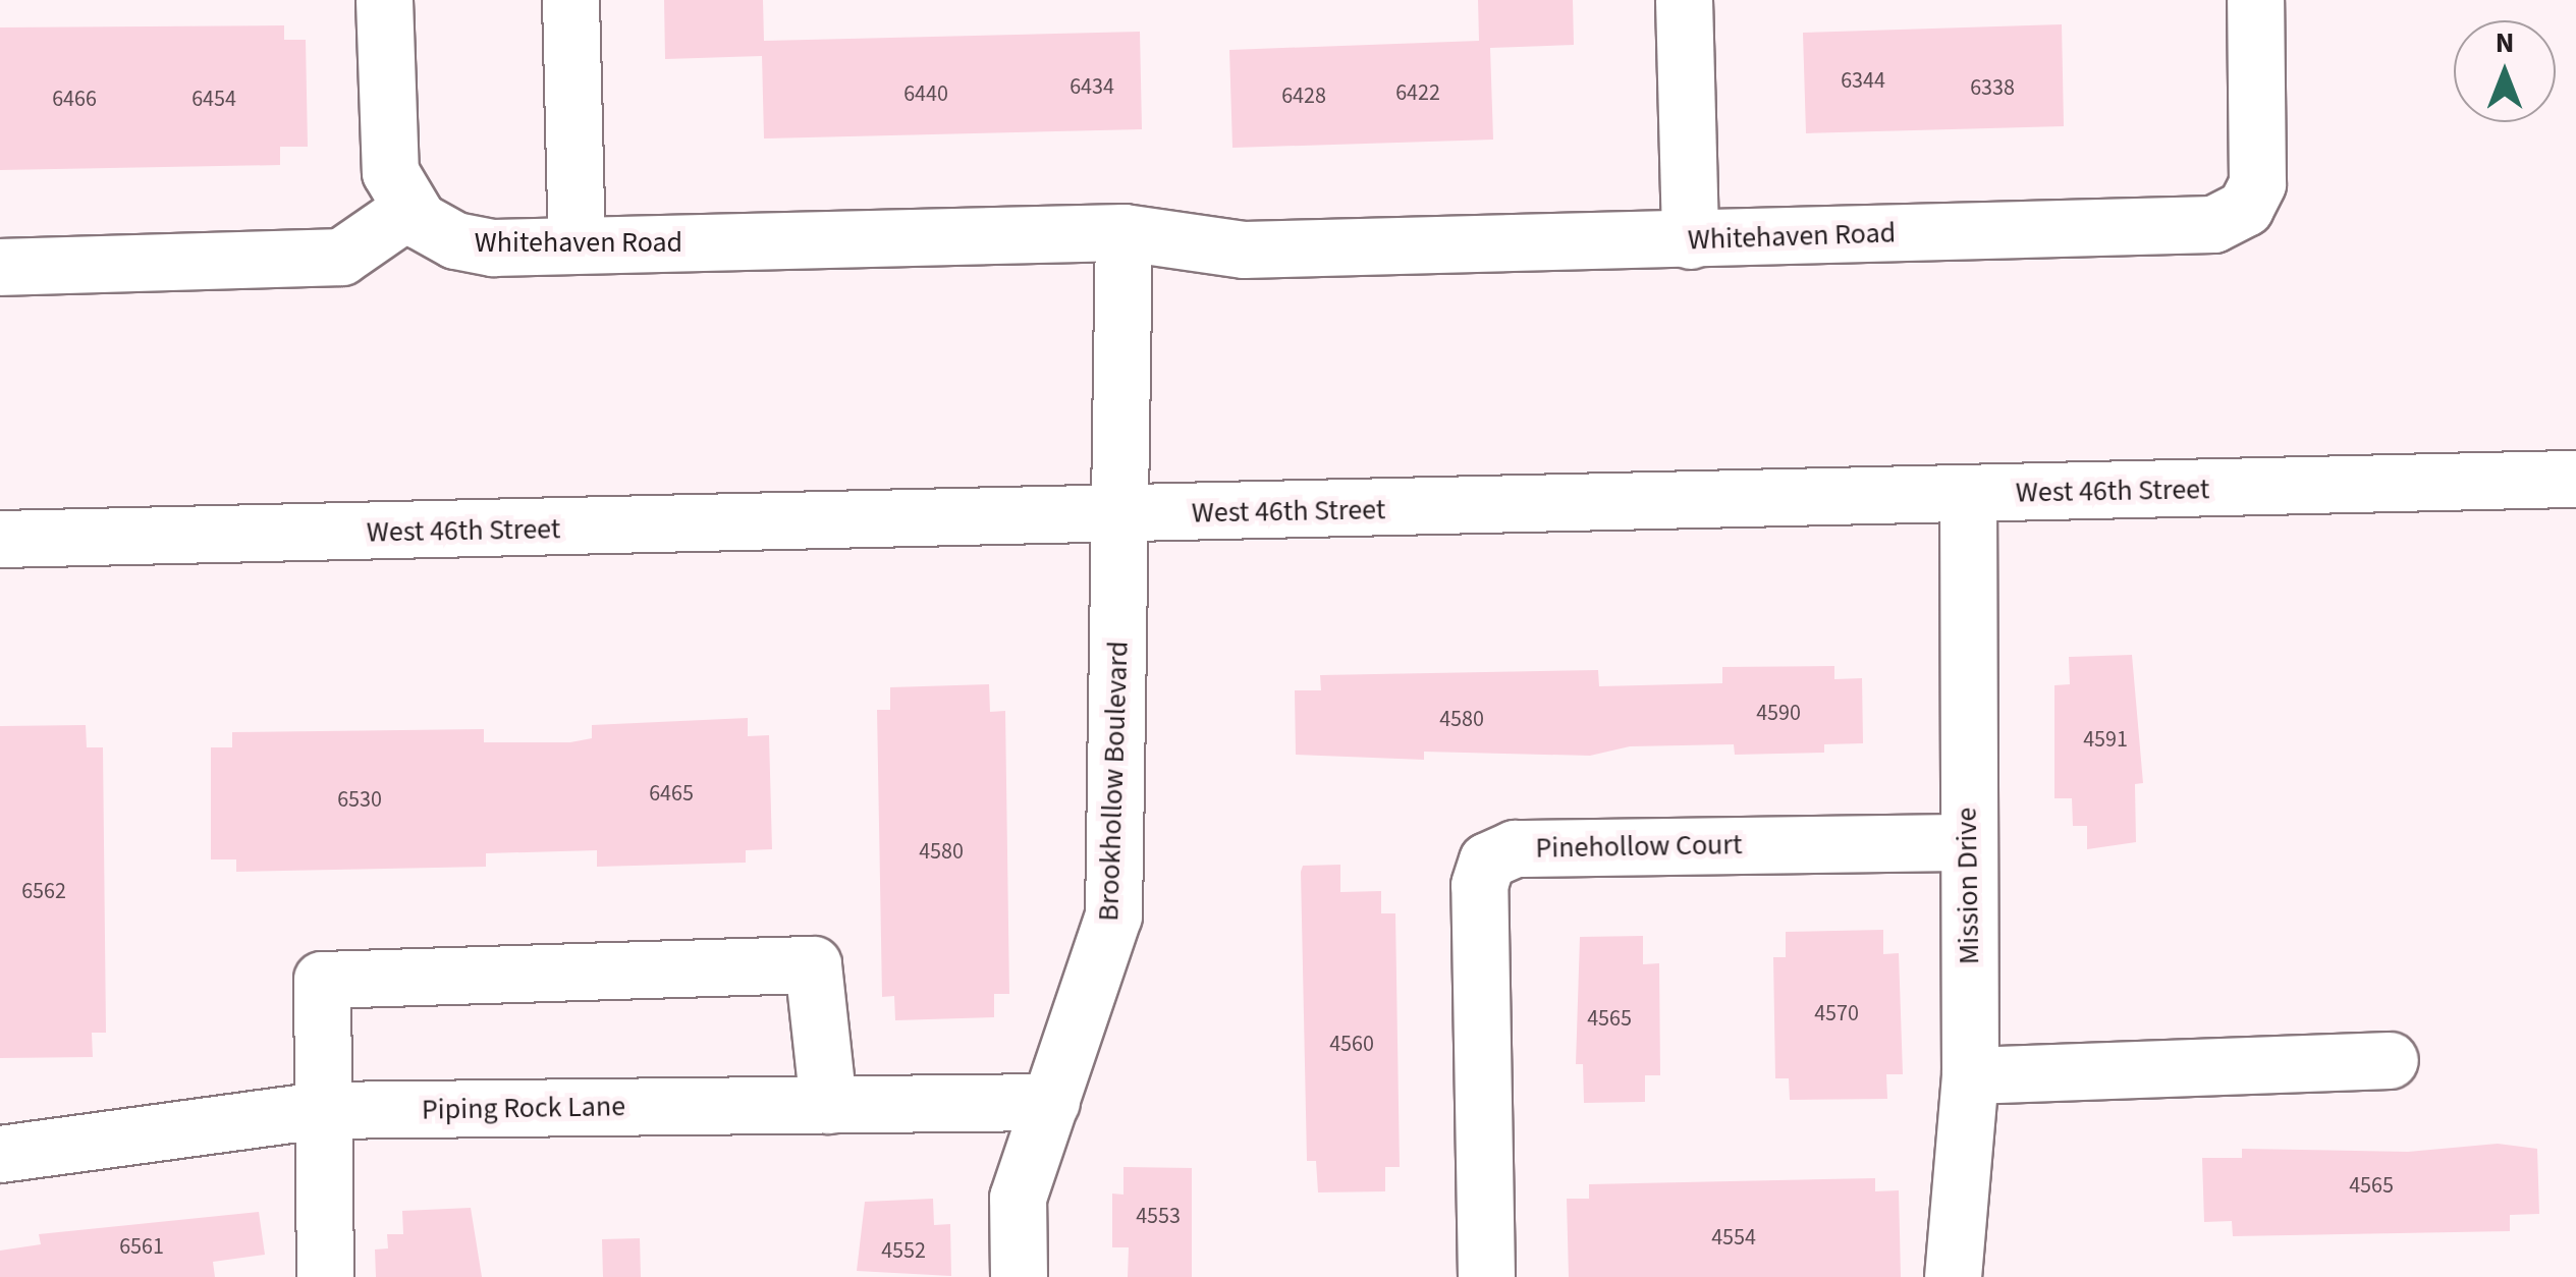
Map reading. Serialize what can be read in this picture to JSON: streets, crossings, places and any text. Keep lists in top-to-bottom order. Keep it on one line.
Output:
{"streets":{"street":["Whitehaven Road","West 46th Street","Brookhollow Boulevard","Pinehollow Court","Mission Drive","Piping Rock Lane"]},"crossings":[["West 46th Street","Brookhollow Boulevard"],["West 46th Street","Mission Drive"],["Brookhollow Boulevard","Piping Rock Lane"],["Pinehollow Court","Mission Drive"]],"house_numbers":["6344","6434","6338","6422","6440","6428","6466","6454","4590","4580","4591","6465","6530","4580","6562","4570","4565","4560","4565","4553","4554","6561","4552"],"north":"top"}
